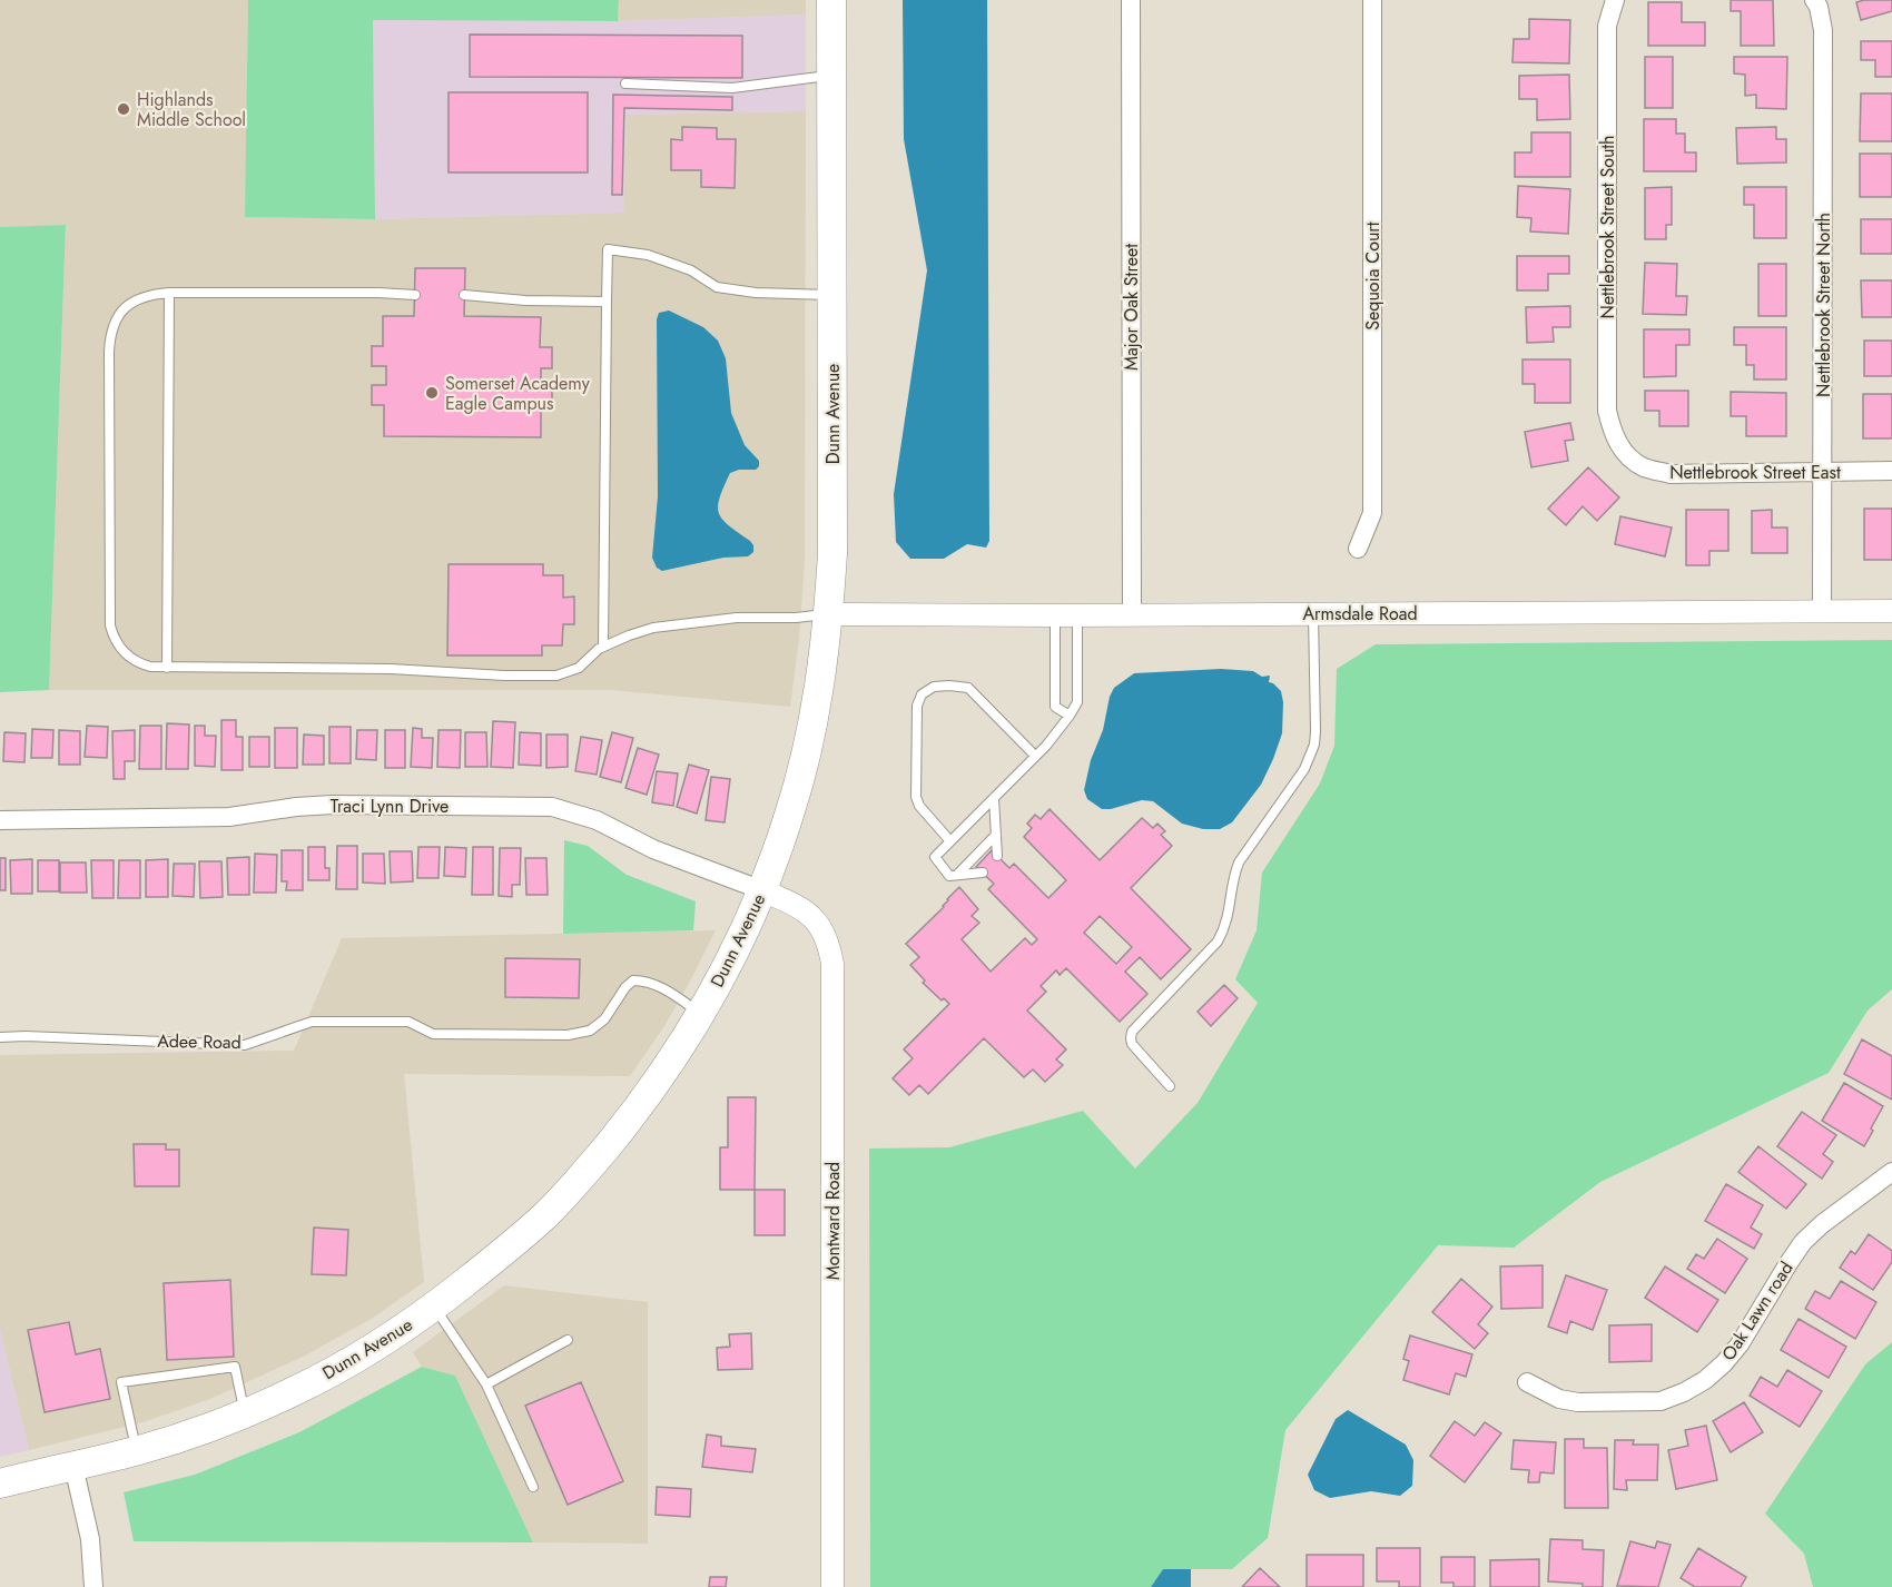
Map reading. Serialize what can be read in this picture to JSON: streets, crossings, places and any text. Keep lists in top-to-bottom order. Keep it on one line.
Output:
{"streets":{"main road":["Dunn Avenue"],"street":["Nettlebrook Street South","Sequoia Court","Nettlebrook Street North","Major Oak Street","Nettlebrook Street East","Armsdale Road","Traci Lynn Drive","Montward Road","Oak Lawn road"],"lane":["Adee Road"]},"crossings":[["Nettlebrook Street South","Nettlebrook Street East"],["Nettlebrook Street North","Nettlebrook Street East"],["Nettlebrook Street North","Armsdale Road"],["Major Oak Street","Armsdale Road"],["Dunn Avenue","Armsdale Road"],["Dunn Avenue","Traci Lynn Drive"],["Dunn Avenue","Adee Road"],["Dunn Avenue","Montward Road"],["Traci Lynn Drive","Montward Road"]],"places":["Highlands Middle School","Somerset Academy Eagle Campus"]}
